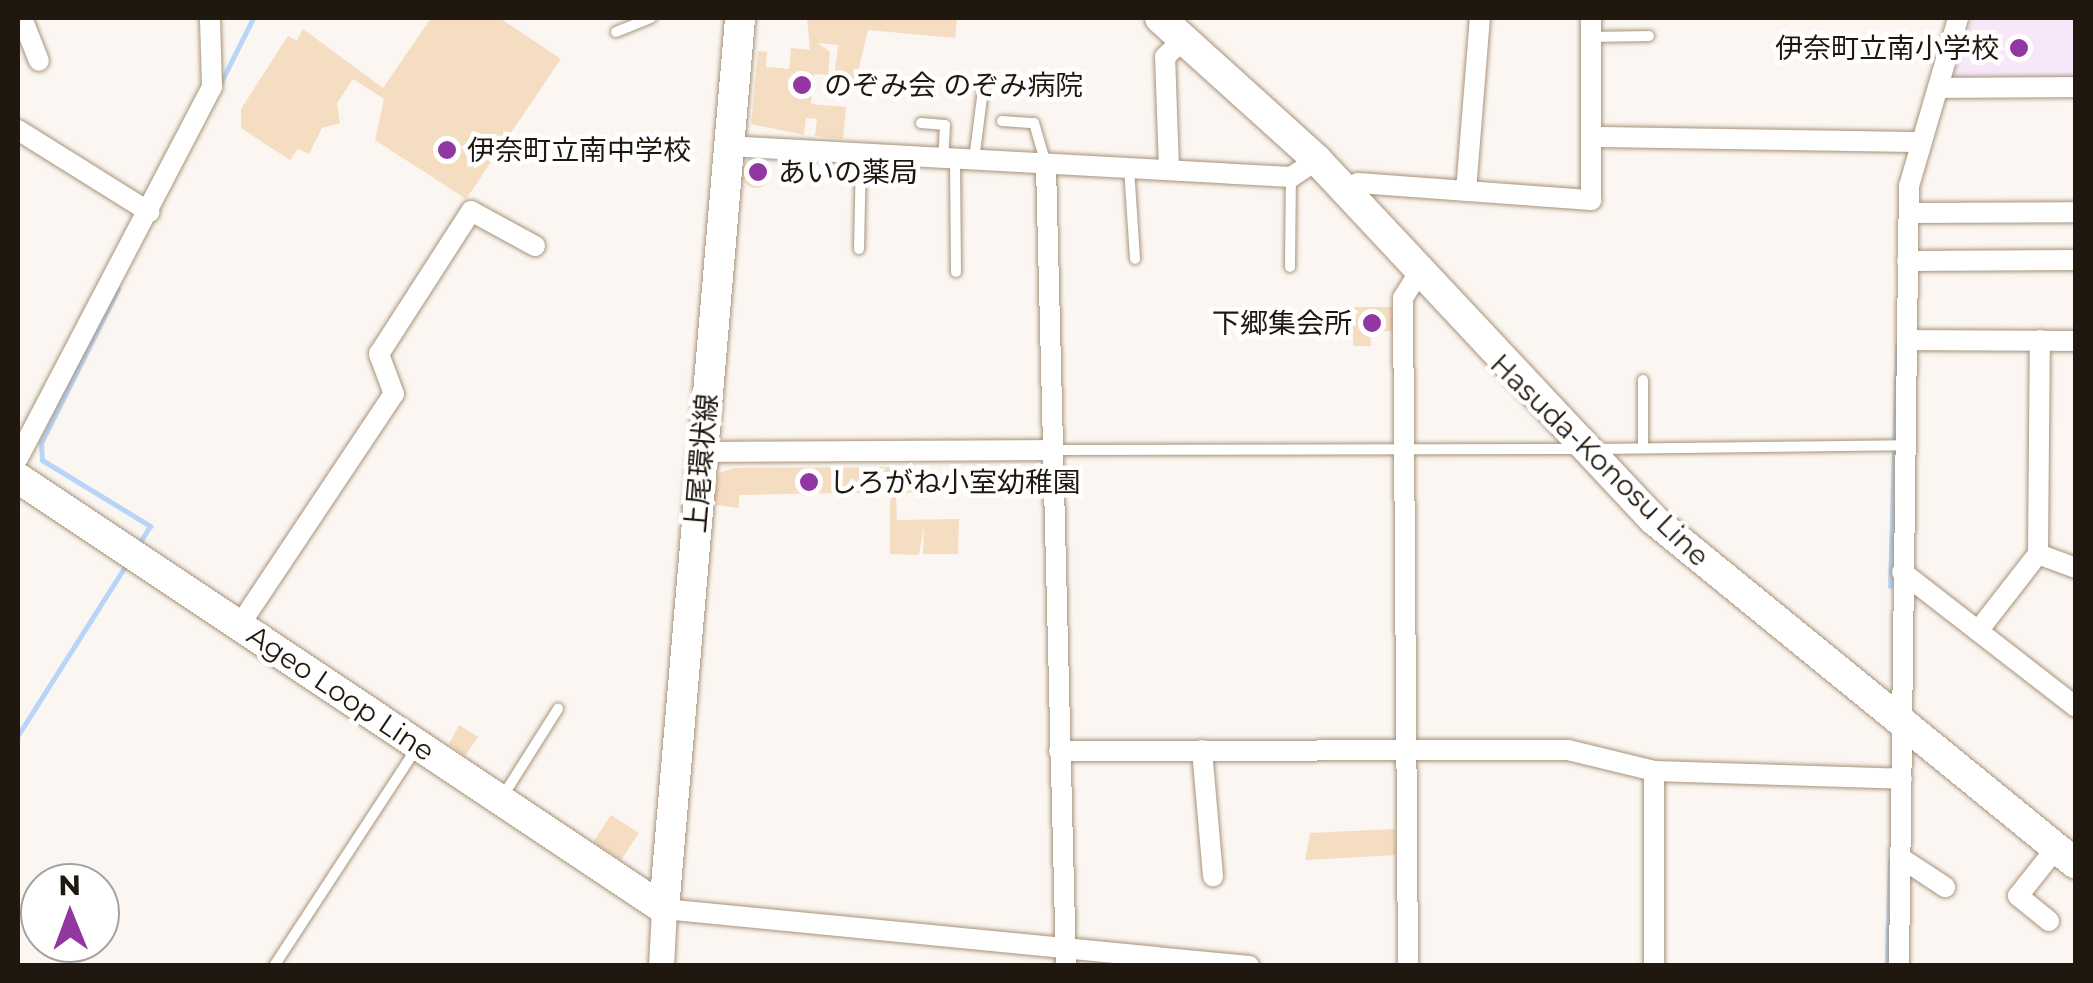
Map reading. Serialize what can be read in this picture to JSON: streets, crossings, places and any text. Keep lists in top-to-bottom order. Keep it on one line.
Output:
{"streets":{"main road":["Hasuda-Konosu Line","上尾環状線","Ageo Loop Line"]},"crossings":[["上尾環状線","Ageo Loop Line"]],"places":["伊奈町立南小学校","のぞみ会 のぞみ病院","伊奈町立南中学校","あいの薬局","下郷集会所","しろがね小室幼稚園"],"north":"top"}
